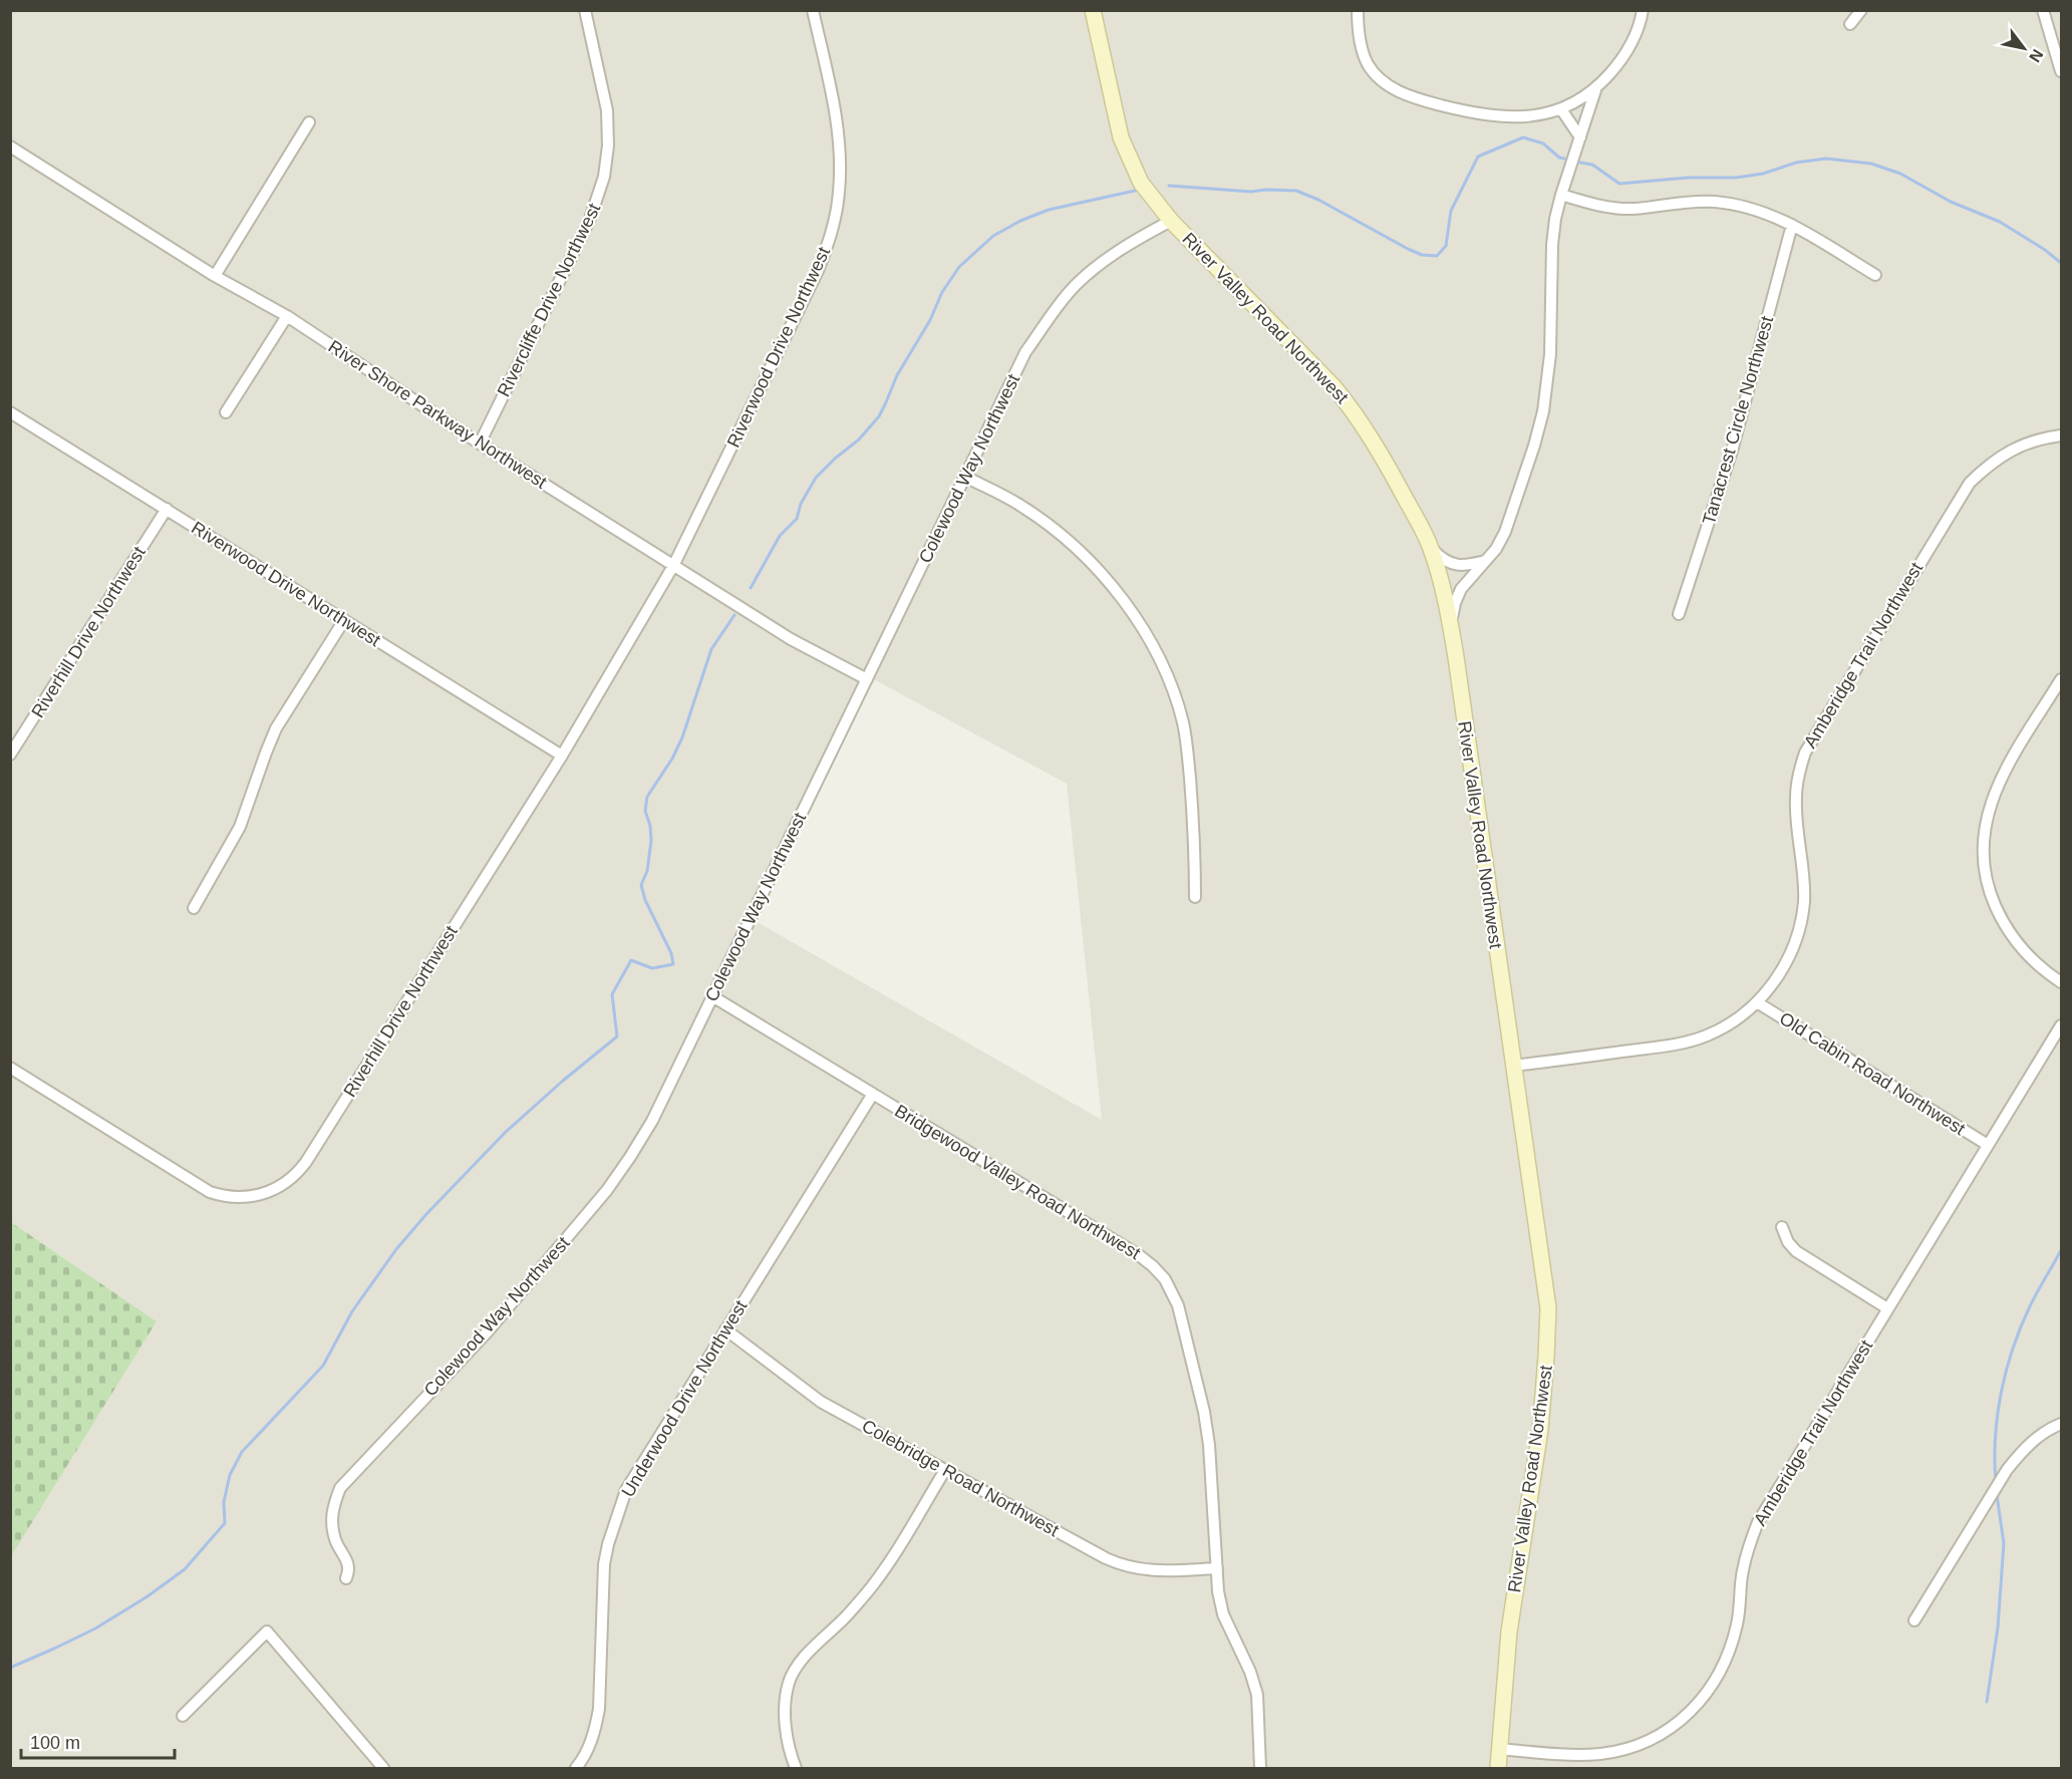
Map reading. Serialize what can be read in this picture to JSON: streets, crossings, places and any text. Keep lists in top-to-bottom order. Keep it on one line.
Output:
{"streets":{"street":["Rivercliffe Drive Northwest","River Valley Road Northwest","Riverwood Drive Northwest","River Shore Parkway Northwest","Tanacrest Circle Northwest","Colewood Way Northwest","Riverhill Drive Northwest","Amberidge Trail Northwest","Old Cabin Road Northwest","Bridgewood Valley Road Northwest","Underwood Drive Northwest","Colebridge Road Northwest"]},"crossings":[["Rivercliffe Drive Northwest","River Shore Parkway Northwest"],["River Valley Road Northwest","Colewood Way Northwest"],["River Valley Road Northwest","Amberidge Trail Northwest"],["Riverwood Drive Northwest","River Shore Parkway Northwest"],["Riverwood Drive Northwest","Riverhill Drive Northwest"],["River Shore Parkway Northwest","Colewood Way Northwest"],["River Shore Parkway Northwest","Riverhill Drive Northwest"],["Colewood Way Northwest","Bridgewood Valley Road Northwest"],["Amberidge Trail Northwest","Old Cabin Road Northwest"],["Bridgewood Valley Road Northwest","Underwood Drive Northwest"],["Bridgewood Valley Road Northwest","Colebridge Road Northwest"],["Underwood Drive Northwest","Colebridge Road Northwest"]],"scale_bar":"100 m","north":"bottom right"}
